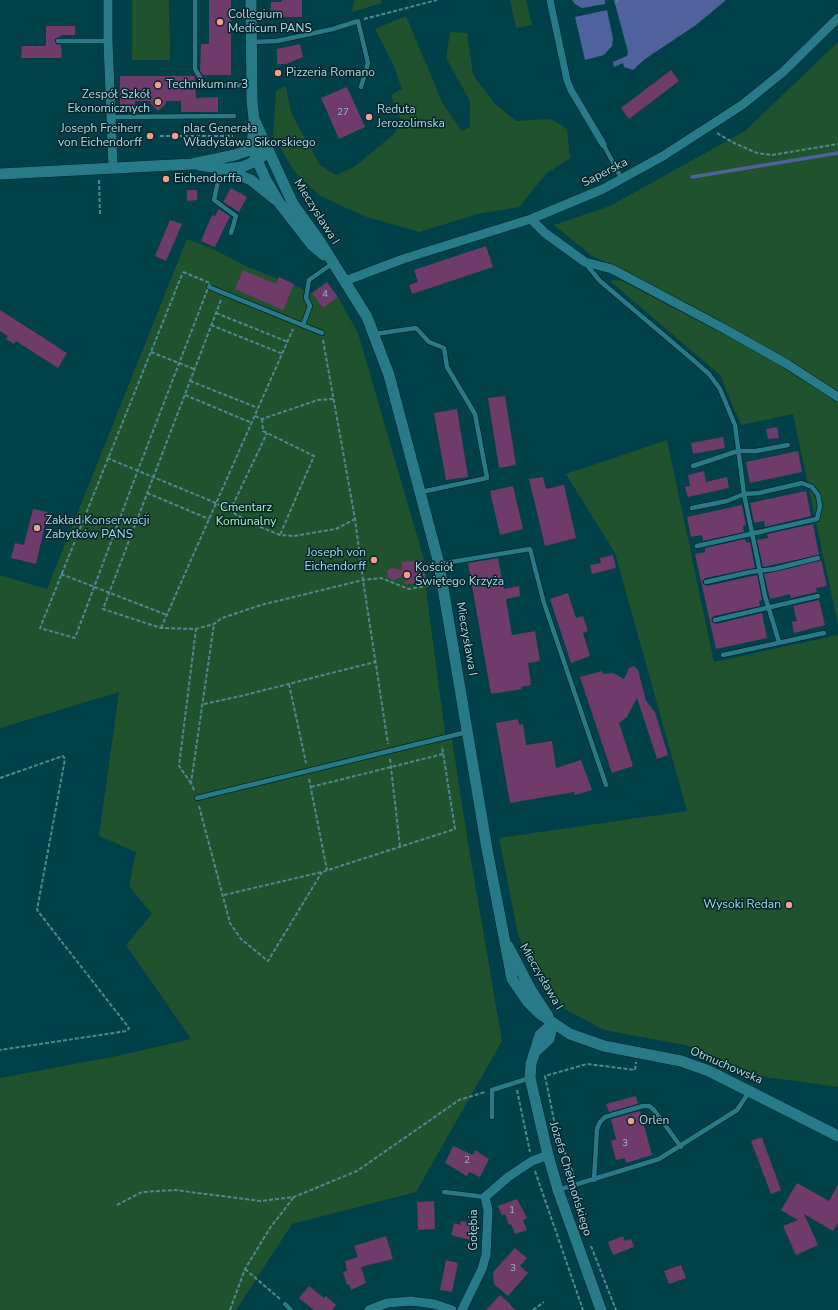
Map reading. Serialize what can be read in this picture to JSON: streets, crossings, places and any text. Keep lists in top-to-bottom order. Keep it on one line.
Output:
{"streets":{"main road":["Mieczysława I","Otmuchowska","Józefa Chełmońskiego"],"street":["Saperska","Gołębia"]},"crossings":[["Saperska","Mieczysława I"],["Mieczysława I","Otmuchowska"],["Mieczysława I","Józefa Chełmońskiego"],["Otmuchowska","Józefa Chełmońskiego"],["Józefa Chełmońskiego","Gołębia"]],"parks":["Cmentarz Komunalny"],"places":["Collegium Medicum PANS","Pizzeria Romano","Technikum nr 3","Zespół Szkół Ekonomicznych","Reduta Jerozolimska","Joseph Freiherr von Eichendorff","plac Generała Władysława Sikorskiego","Eichendorffa","Zakład Konserwacji Zabytków PANS","Joseph von Eichendorff","Kościół Świętego Krzyża","Wysoki Redan","Orlen"],"house_numbers":["27","4","3","2","1","3"]}
